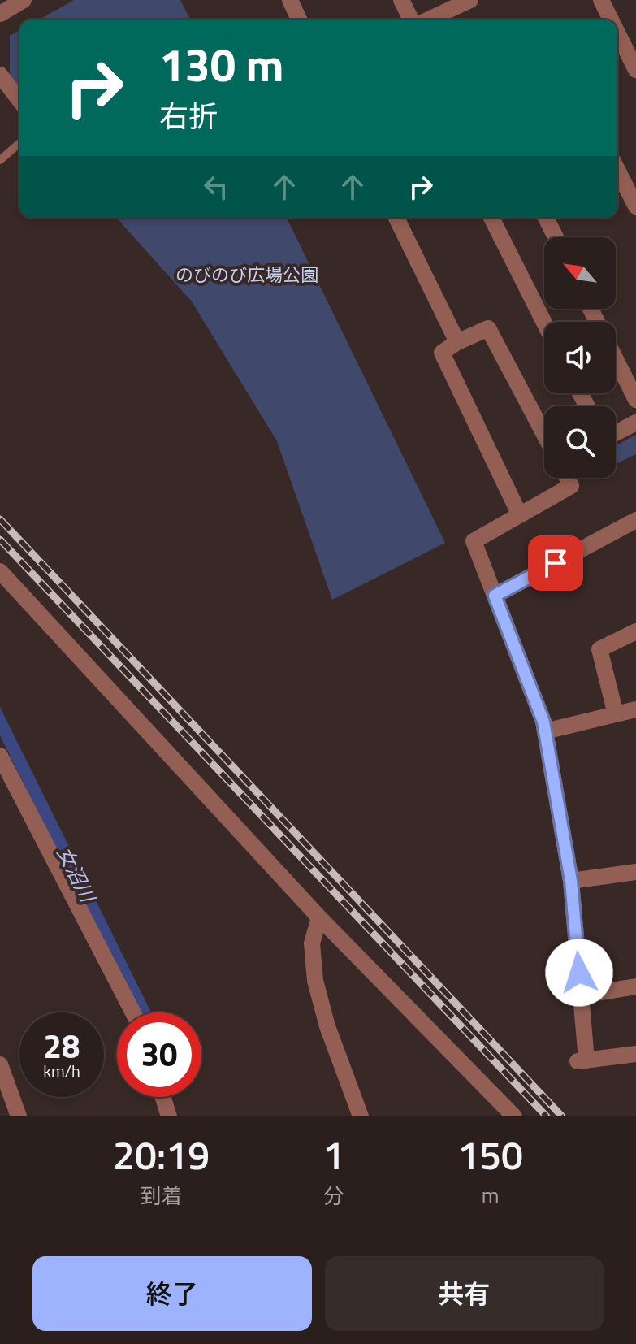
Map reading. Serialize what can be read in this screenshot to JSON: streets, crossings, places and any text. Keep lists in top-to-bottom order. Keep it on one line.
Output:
{"water":["女沼川"],"parks":["のびのび広場公園"],"north":"top left","page":{"turn":["130 m","右折"],"speed":"28 km/h","limit":"30","eta":["20:19","到着","1","分","150","m"],"buttons":["終了","共有"]}}
